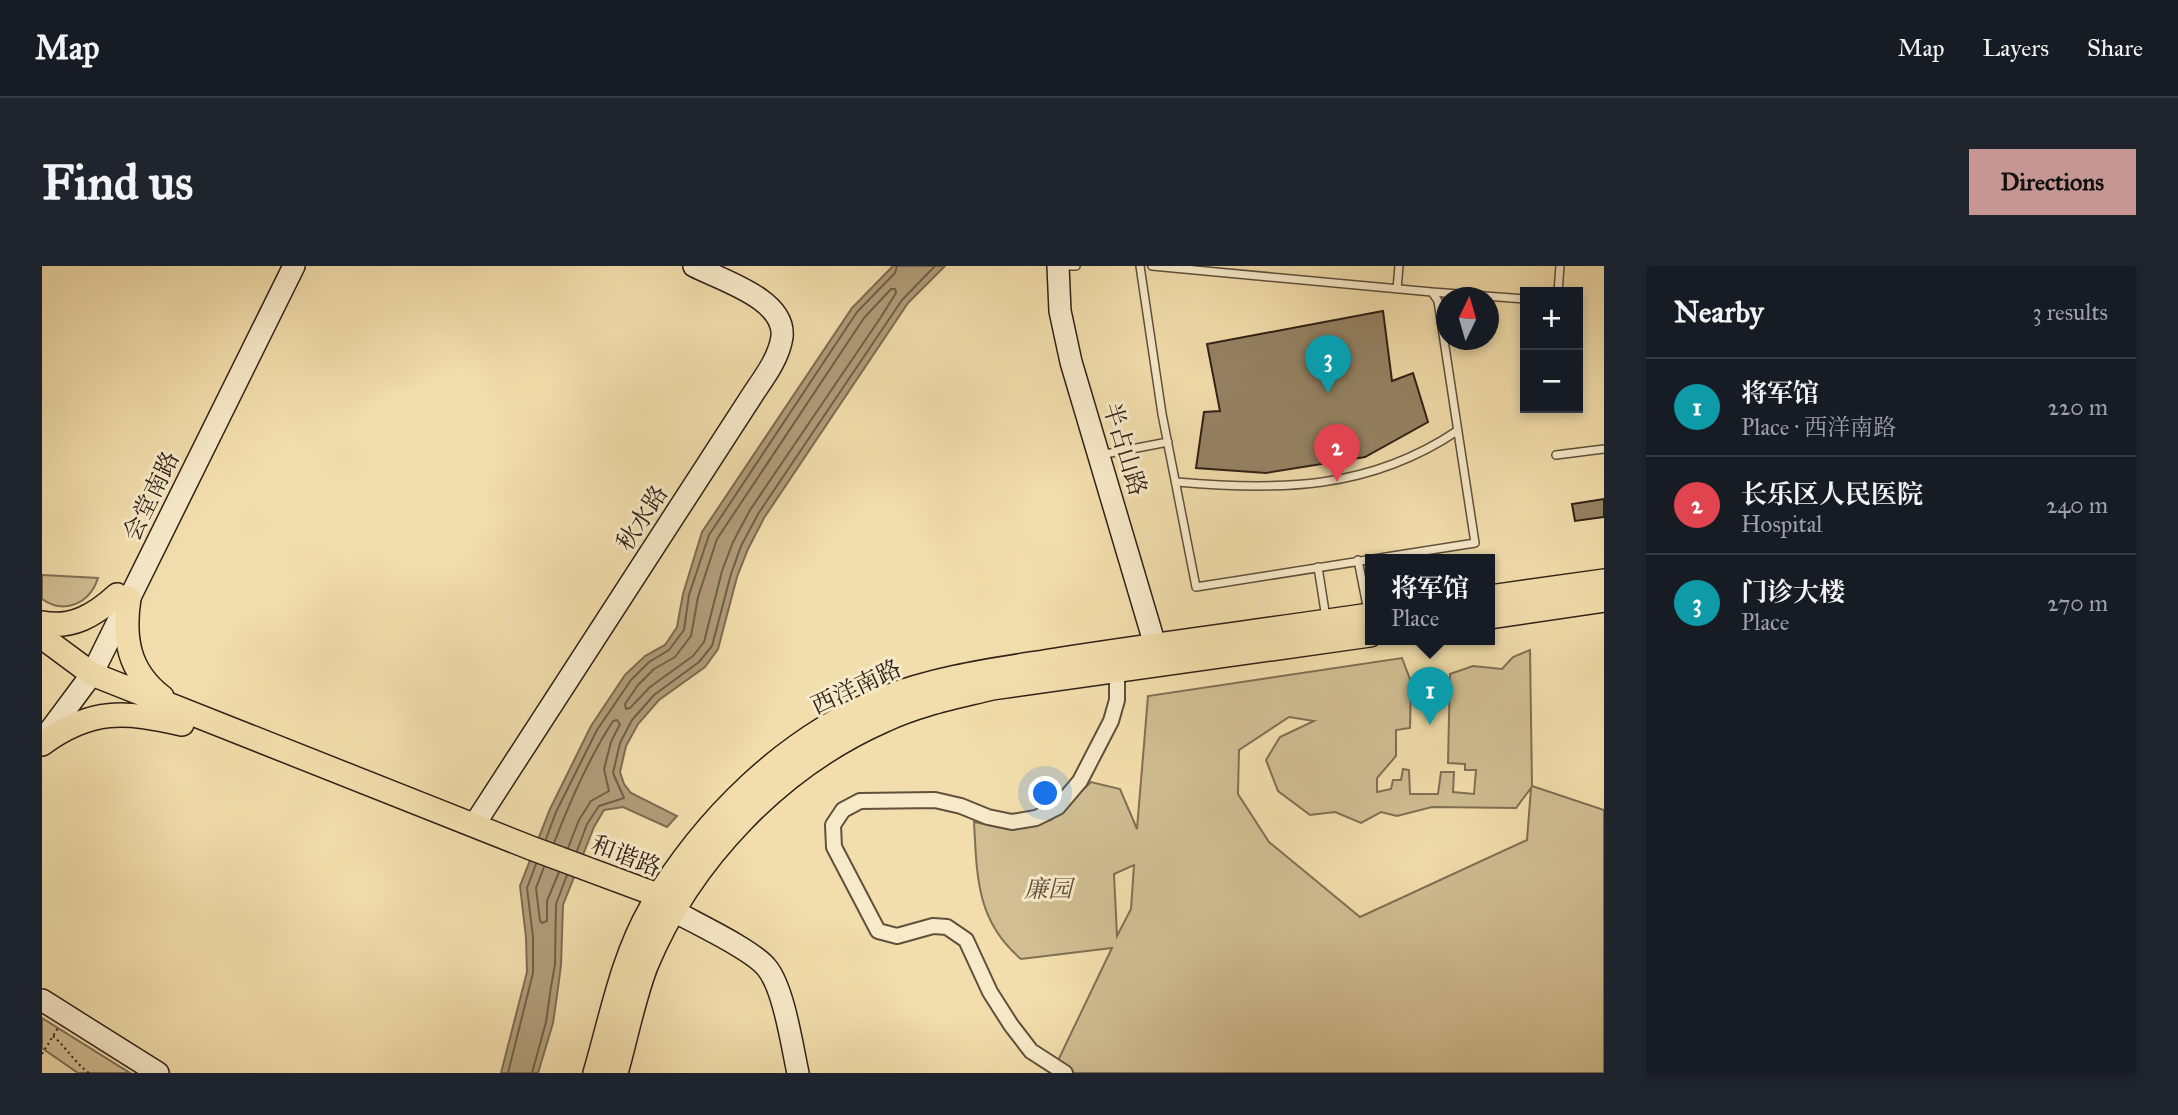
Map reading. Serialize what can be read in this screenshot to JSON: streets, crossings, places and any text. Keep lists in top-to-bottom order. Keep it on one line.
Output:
{"streets":{"main road":["西洋南路","和谐路"],"street":["半占山路","会堂南路","秋水路"]},"crossings":[["半占山路","西洋南路"],["会堂南路","和谐路"],["秋水路","和谐路"],["西洋南路","和谐路"]],"parks":["廉园"],"north":"top","page":{"header":"Map","nav":["Map","Layers","Share"],"buttons":"Directions","title":"Find us","heading":["Nearby","3 results"],"map_buttons":["+","−"],"pins":["3","2","1"],"list":[{"mark":"1","name":"将军馆","note":"Place · 西洋南路","value":"220 m"},{"mark":"2","name":"长乐区人民医院","note":"Hospital","value":"240 m"},{"mark":"3","name":"门诊大楼","note":"Place","value":"270 m"}],"popup":["将军馆","Place"]}}
